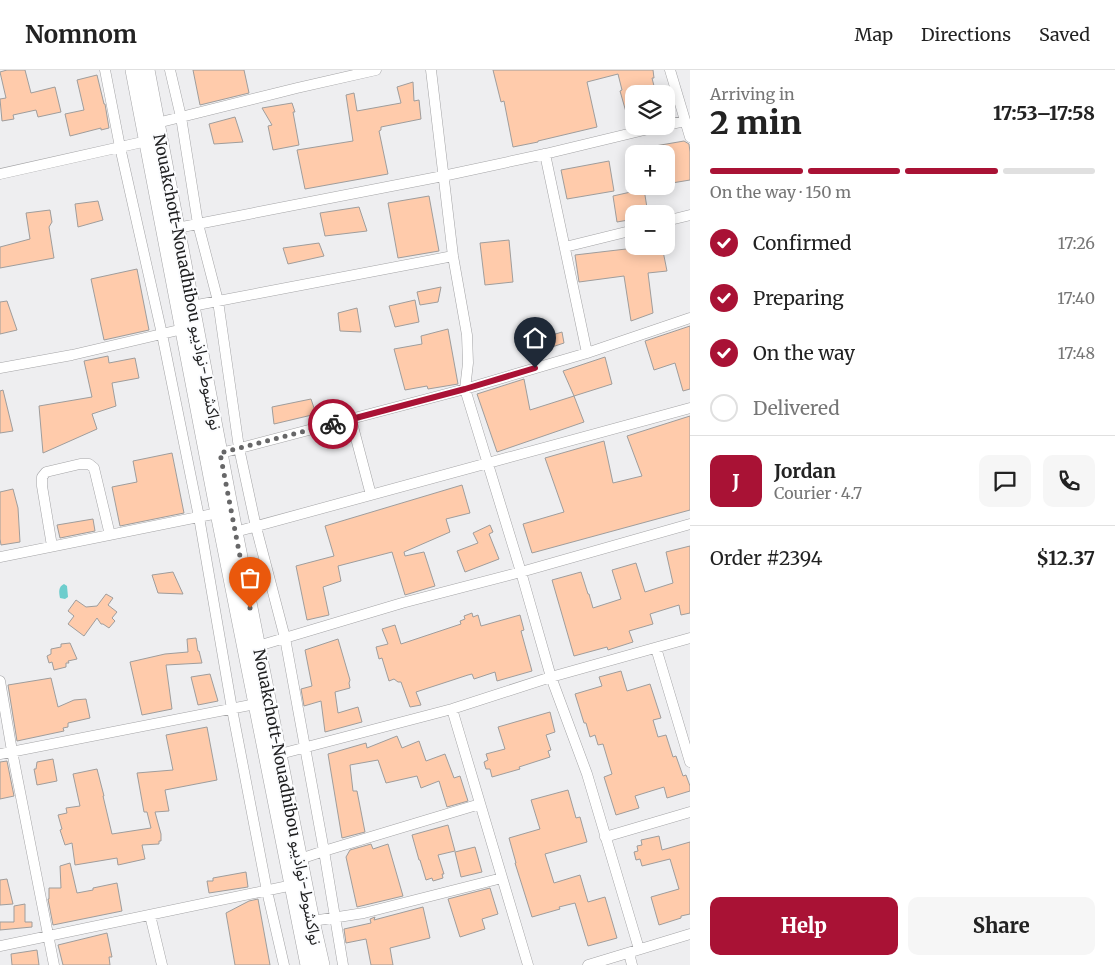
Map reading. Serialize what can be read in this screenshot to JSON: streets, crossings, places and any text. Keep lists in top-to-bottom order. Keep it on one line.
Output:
{"streets":{"highway":["Nouakchott-Nouadhibou نواكشوط-نواذيبو"]},"page":{"header":"Nomnom","nav":["Map","Directions","Saved"],"heading":["2 min","Arriving in","17:53–17:58"],"panel":["Jordan","Courier · 4.7","Order #2394","$12.37"],"map_buttons":["+","−"],"bar":"On the way · 150 m","list":[["Confirmed","17:26"],["Preparing","17:40"],["On the way","17:48"],"Delivered"],"round":"J","buttons":["Help","Share"]}}
